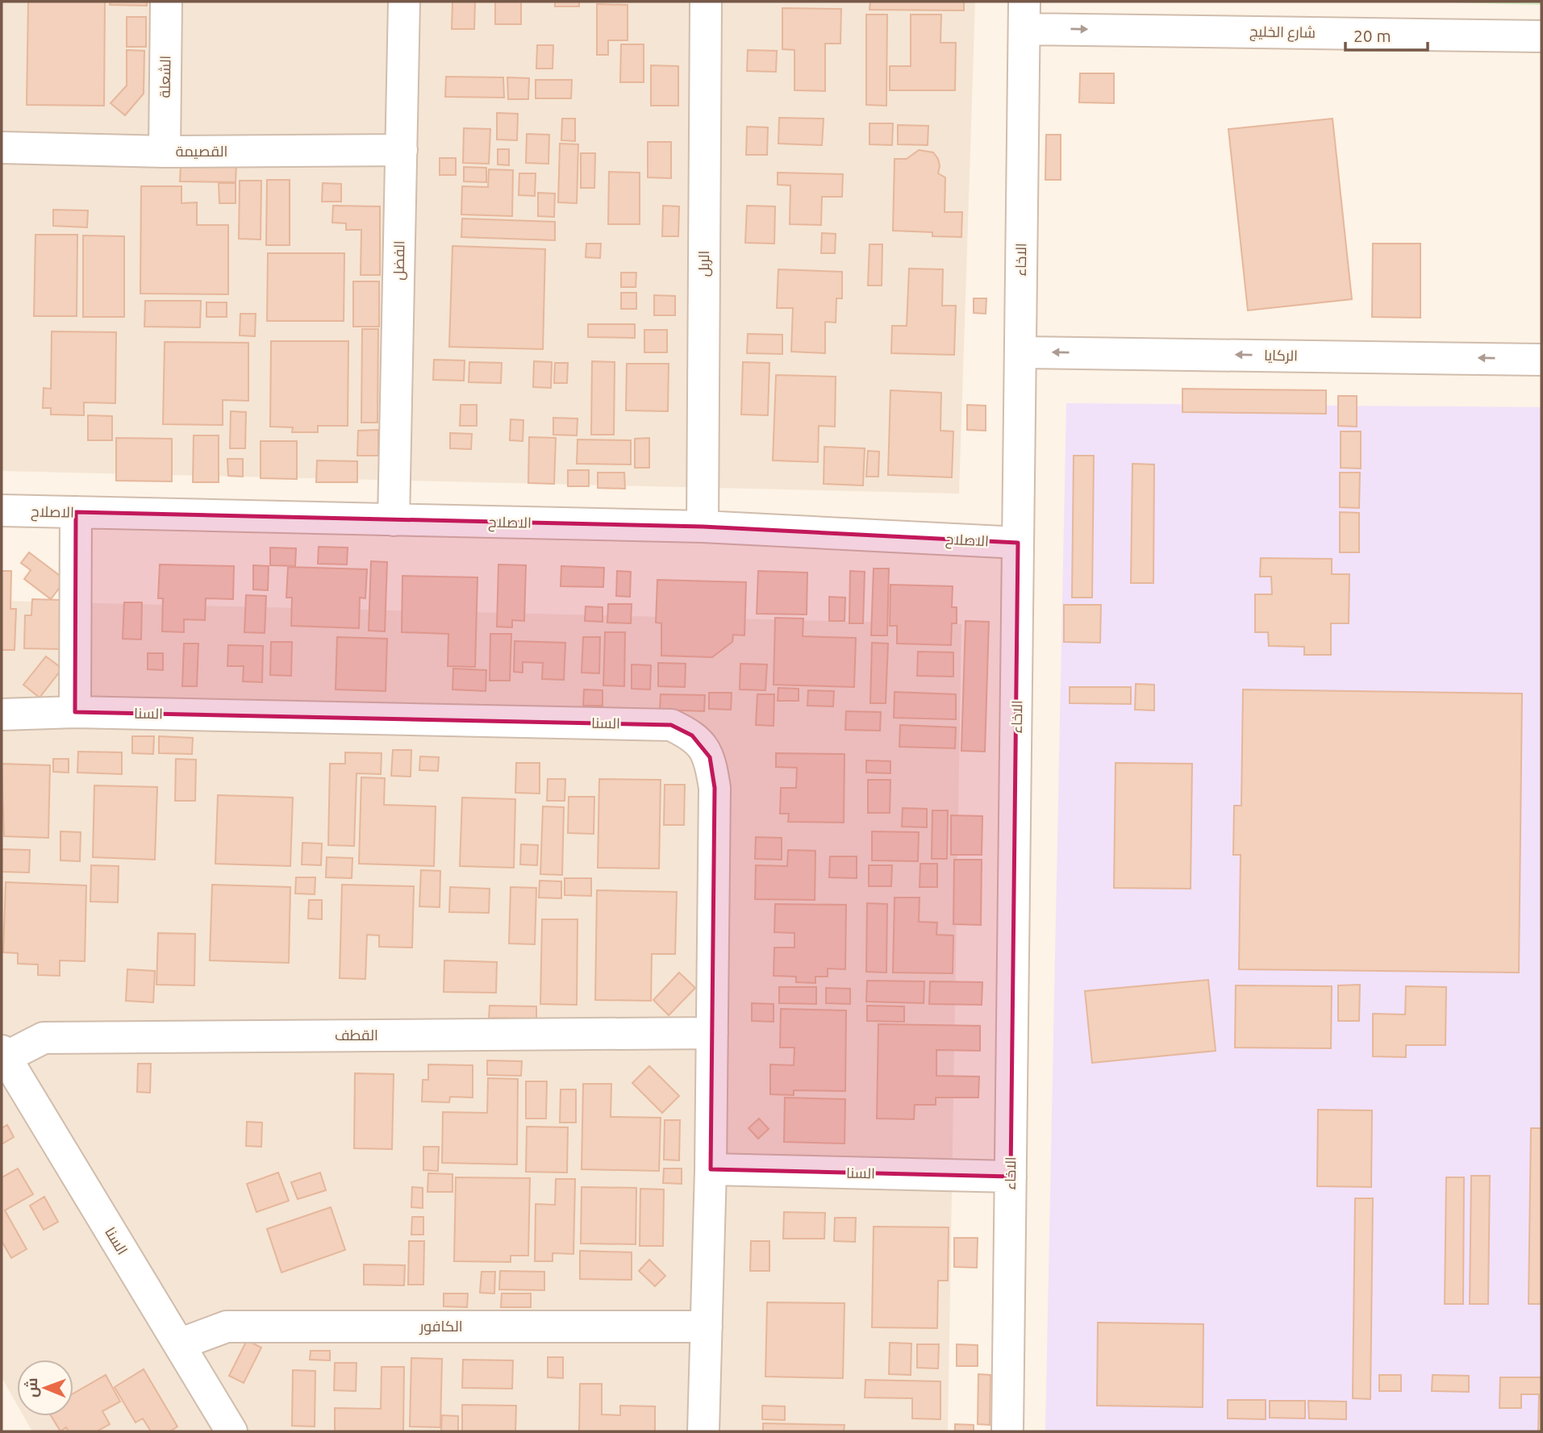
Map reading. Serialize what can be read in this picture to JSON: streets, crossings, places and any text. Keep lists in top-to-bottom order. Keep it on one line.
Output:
{"streets":{"street":["شارع الخليج","الشعلة","القصيمة","الاخاء","الفضل","الربل","الركايا","الاصلاح","السنا","القطف","الكافور"]},"crossings":[["شارع الخليج","الاخاء"],["الشعلة","القصيمة"],["القصيمة","الفضل"],["الاخاء","الركايا"],["الاخاء","الاصلاح"],["الاخاء","السنا"],["الفضل","الاصلاح"],["الربل","الاصلاح"],["السنا","القطف"],["السنا","الكافور"]],"one_way":["شارع الخليج","الركايا"],"scale_bar":"20 m","north":"left"}
